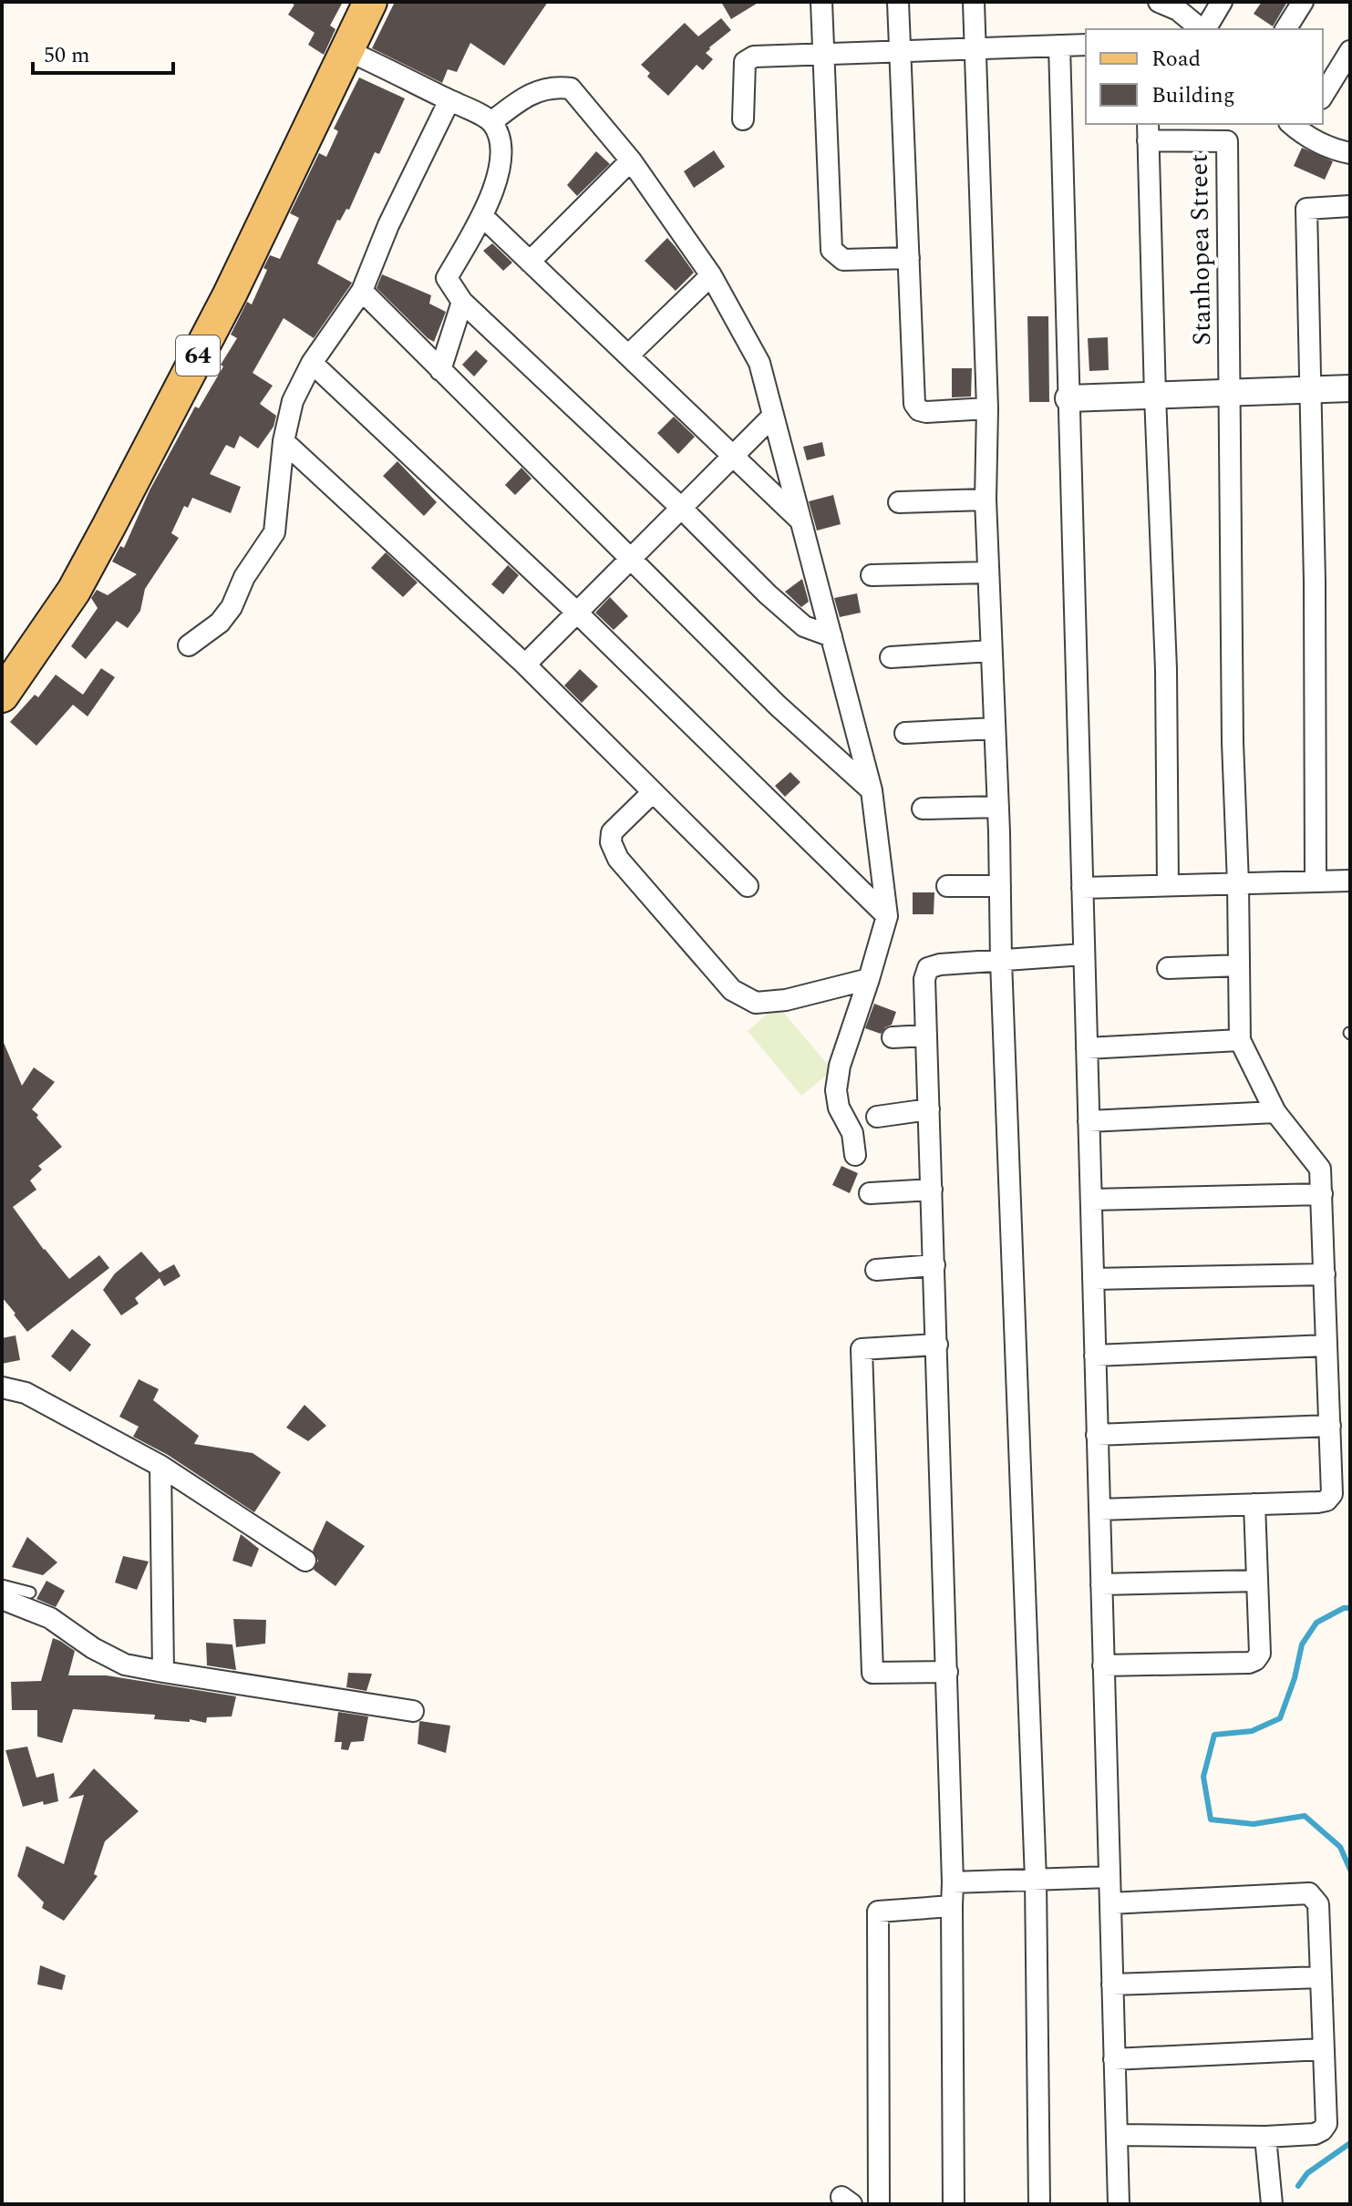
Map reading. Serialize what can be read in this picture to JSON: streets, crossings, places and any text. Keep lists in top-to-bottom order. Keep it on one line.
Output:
{"streets":{"main road":["64"],"street":["Stanhopea Street"]},"legend":["Road","Building"],"scale_bar":"50 m"}
